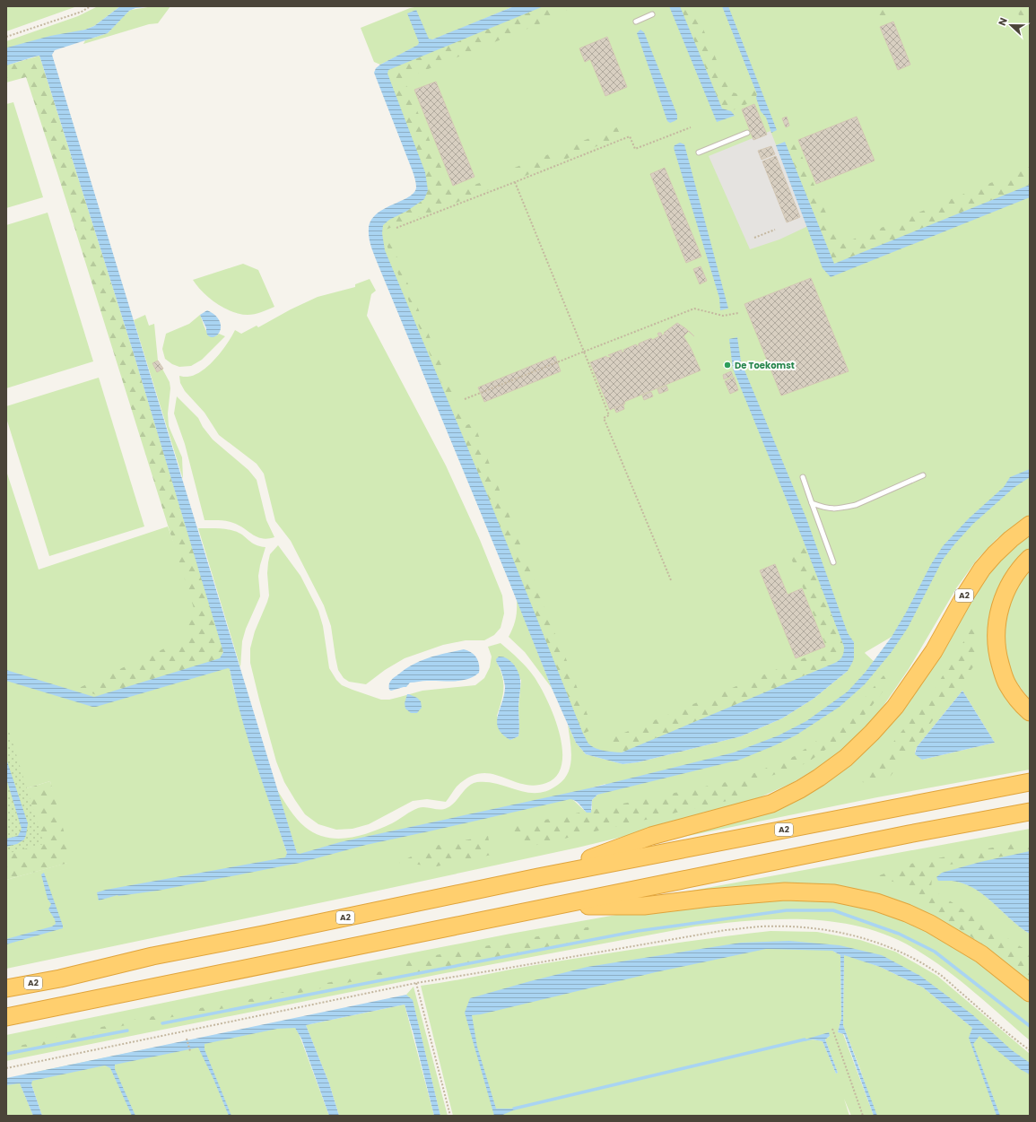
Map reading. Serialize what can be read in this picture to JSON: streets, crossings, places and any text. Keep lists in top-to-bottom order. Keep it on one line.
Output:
{"streets":{"highway":["A2"]},"places":["De Toekomst"],"north":"left"}
